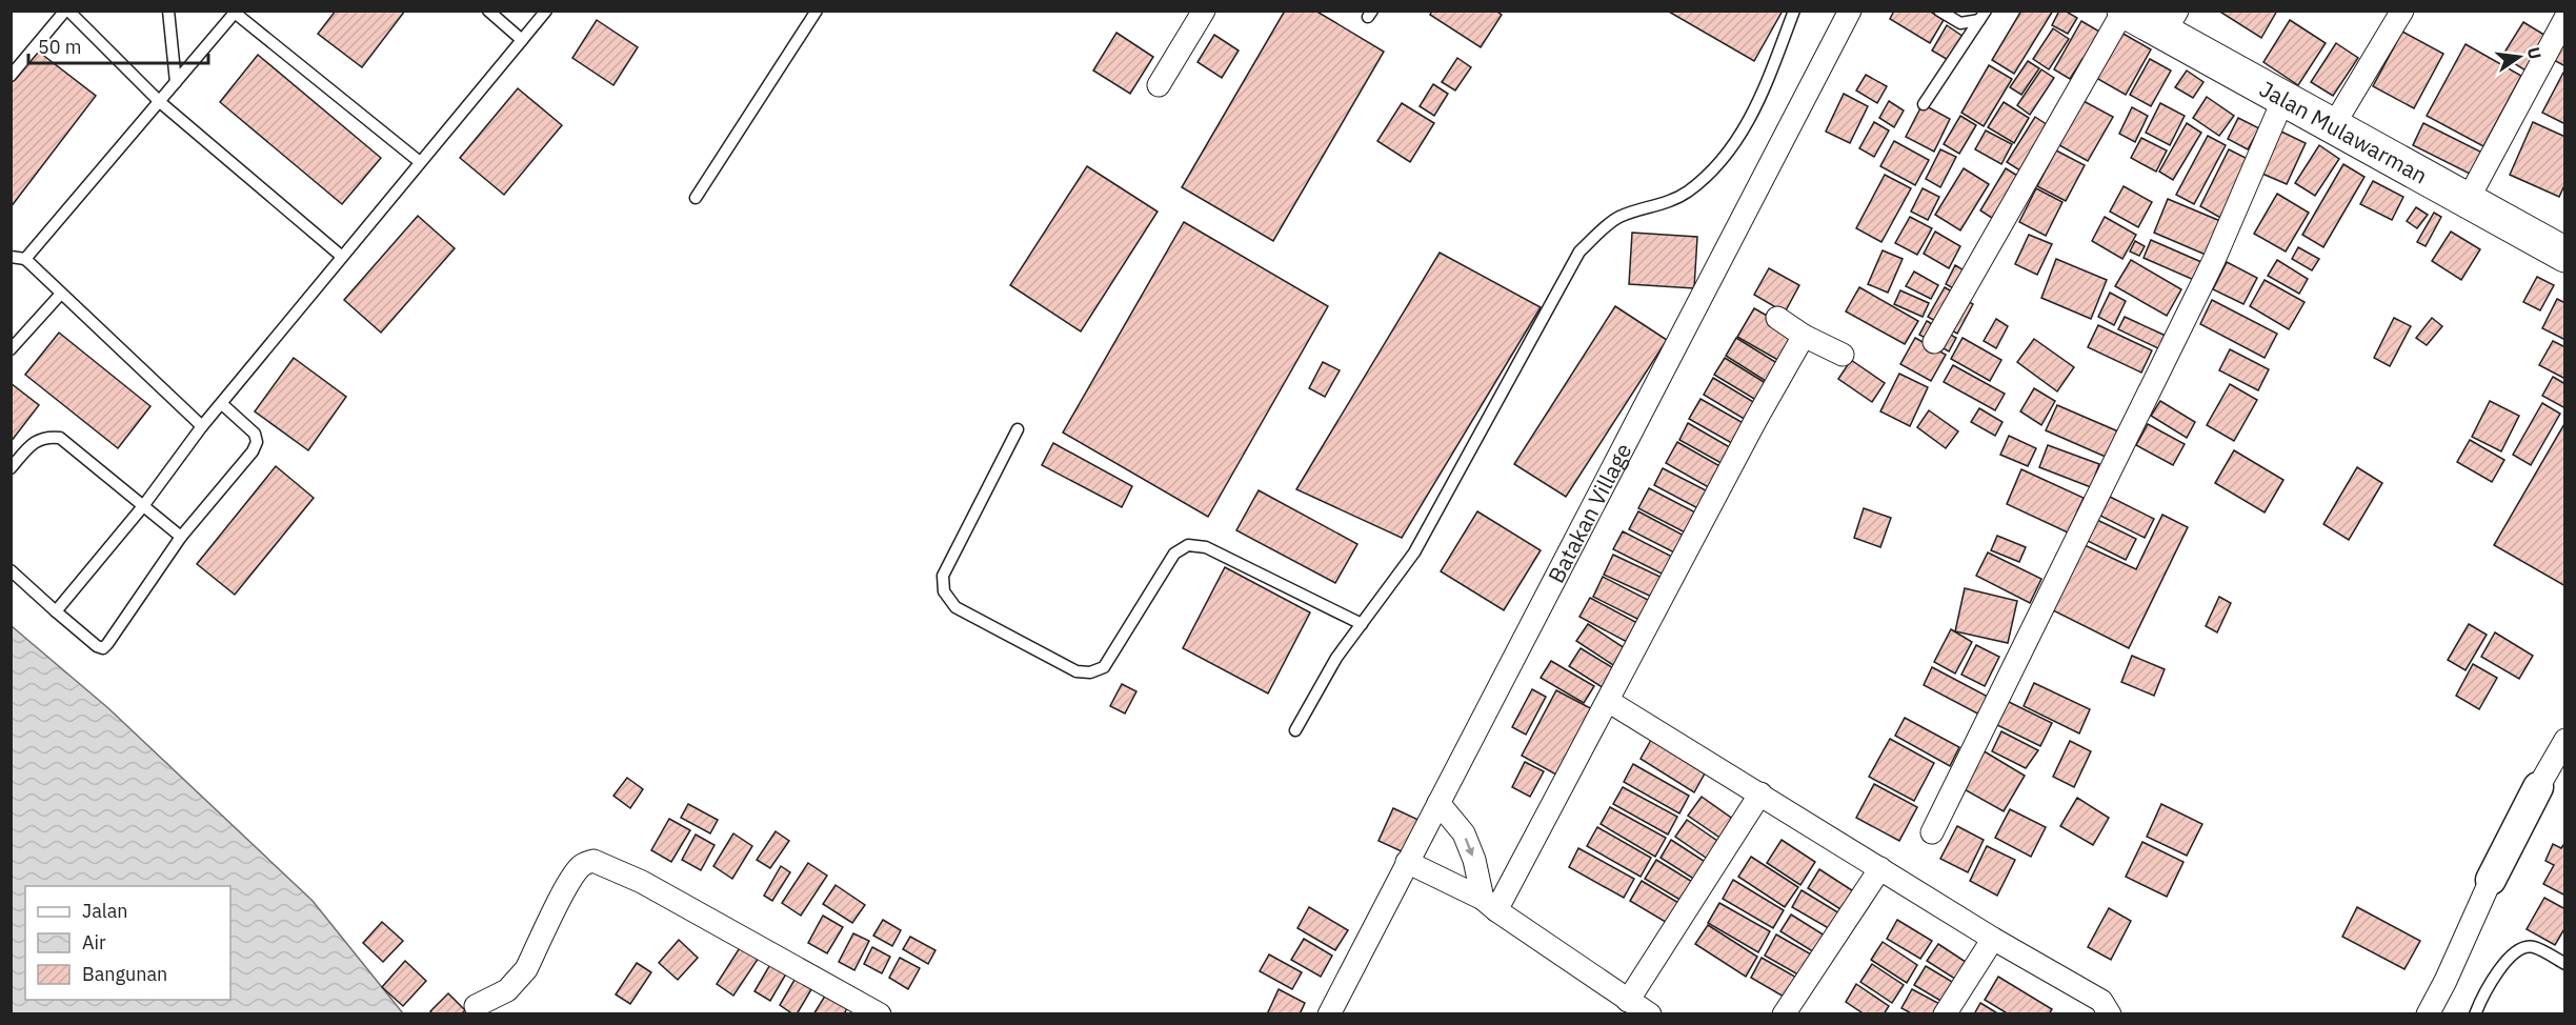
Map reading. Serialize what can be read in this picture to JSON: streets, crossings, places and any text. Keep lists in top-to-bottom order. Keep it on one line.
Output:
{"streets":{"main road":["Jalan Mulawarman"],"street":["Batakan Village"]},"legend":["Jalan","Air","Bangunan"],"scale_bar":"50 m","north":"right"}
